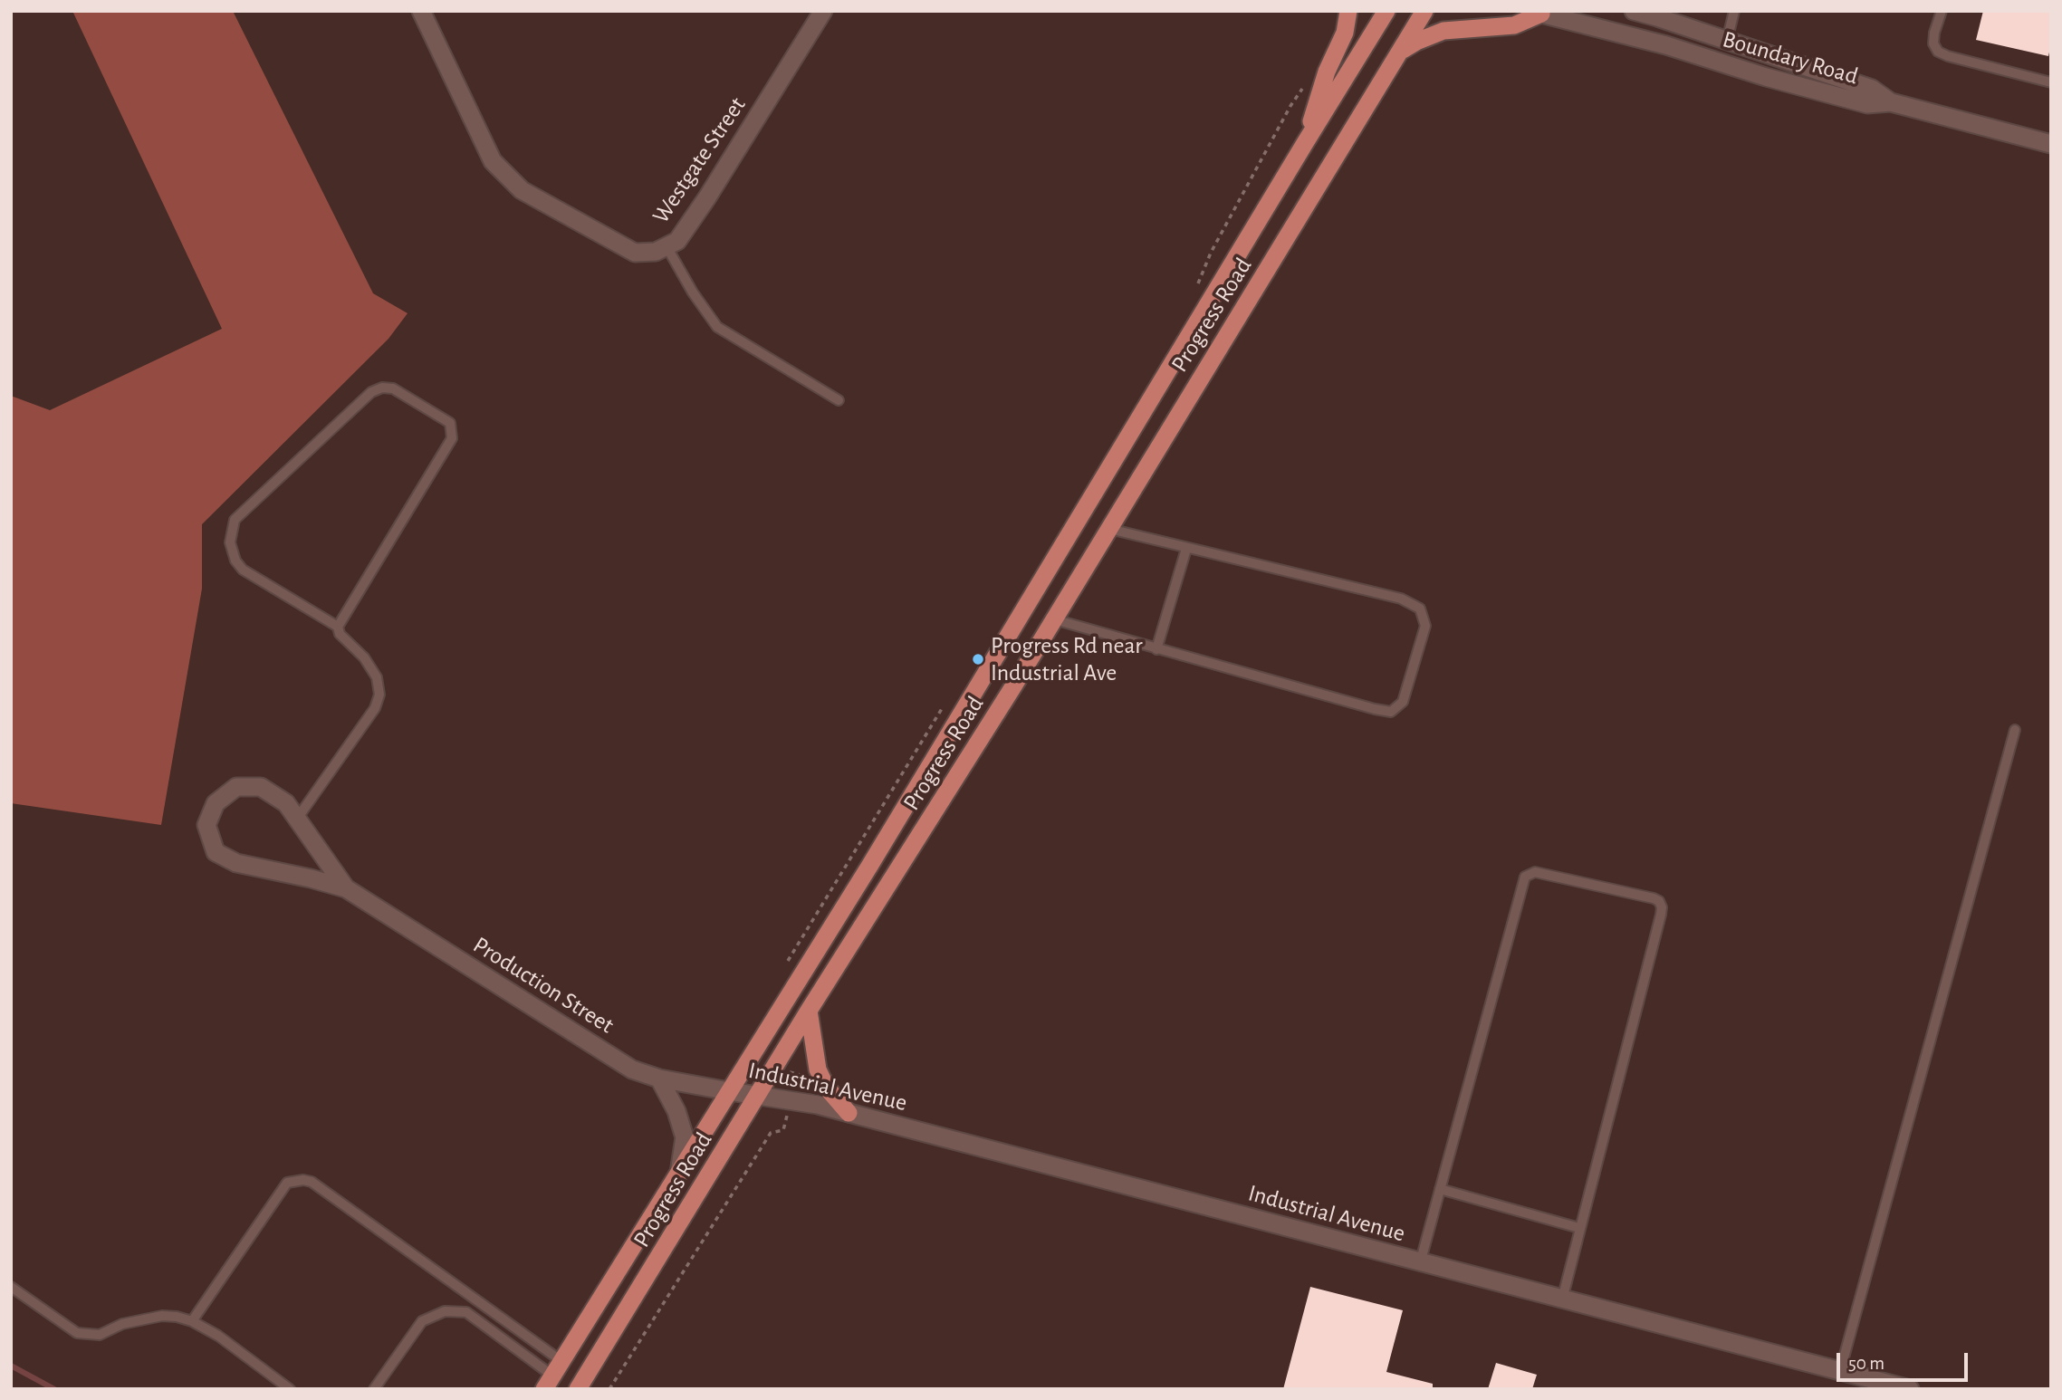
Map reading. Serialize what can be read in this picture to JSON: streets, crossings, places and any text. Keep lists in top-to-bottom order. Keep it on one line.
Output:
{"streets":{"main road":["Progress Road"],"street":["Boundary Road","Westgate Street","Production Street","Industrial Avenue"]},"crossings":[["Progress Road","Production Street"],["Progress Road","Industrial Avenue"],["Production Street","Industrial Avenue"]],"places":["Progress Rd near Industrial Ave"],"scale_bar":"50 m"}
